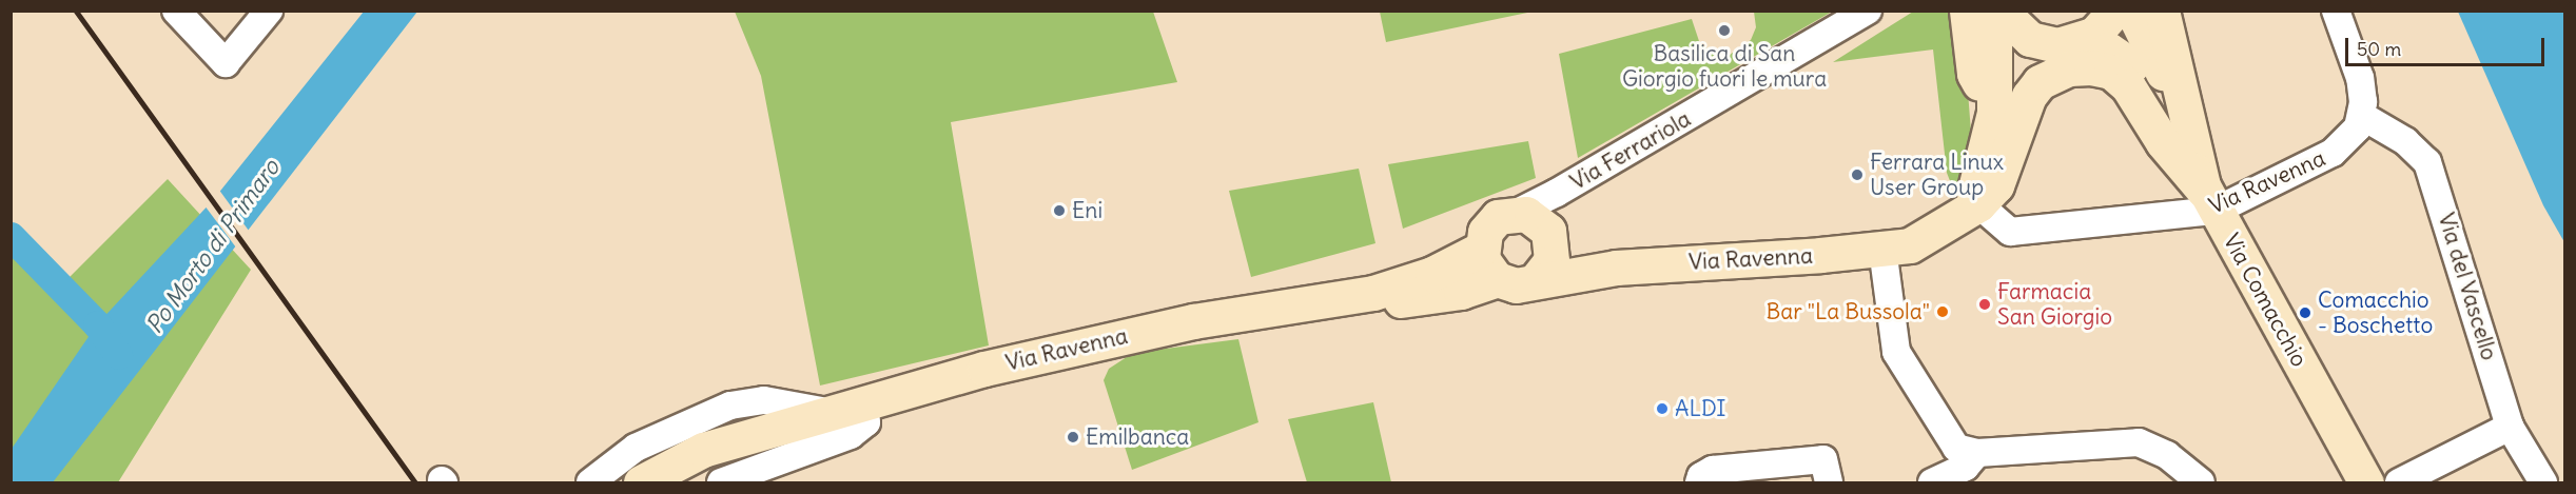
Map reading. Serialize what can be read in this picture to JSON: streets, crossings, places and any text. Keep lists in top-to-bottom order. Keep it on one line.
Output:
{"streets":{"main road":["Via Ravenna","Via Comacchio"],"street":["Via Ferrariola","Via del Vascello"]},"crossings":[["Via Ferrariola","Via Ravenna"],["Via Ravenna","Via del Vascello"],["Via Ravenna","Via Comacchio"]],"water":["Po Morto di Primaro"],"places":["Basilica di San Giorgio fuori le mura","Ferrara Linux User Group","Eni","Farmacia San Giorgio","Bar \"La Bussola\"","Comacchio - Boschetto","ALDI","Emilbanca"],"scale_bar":"50 m"}
